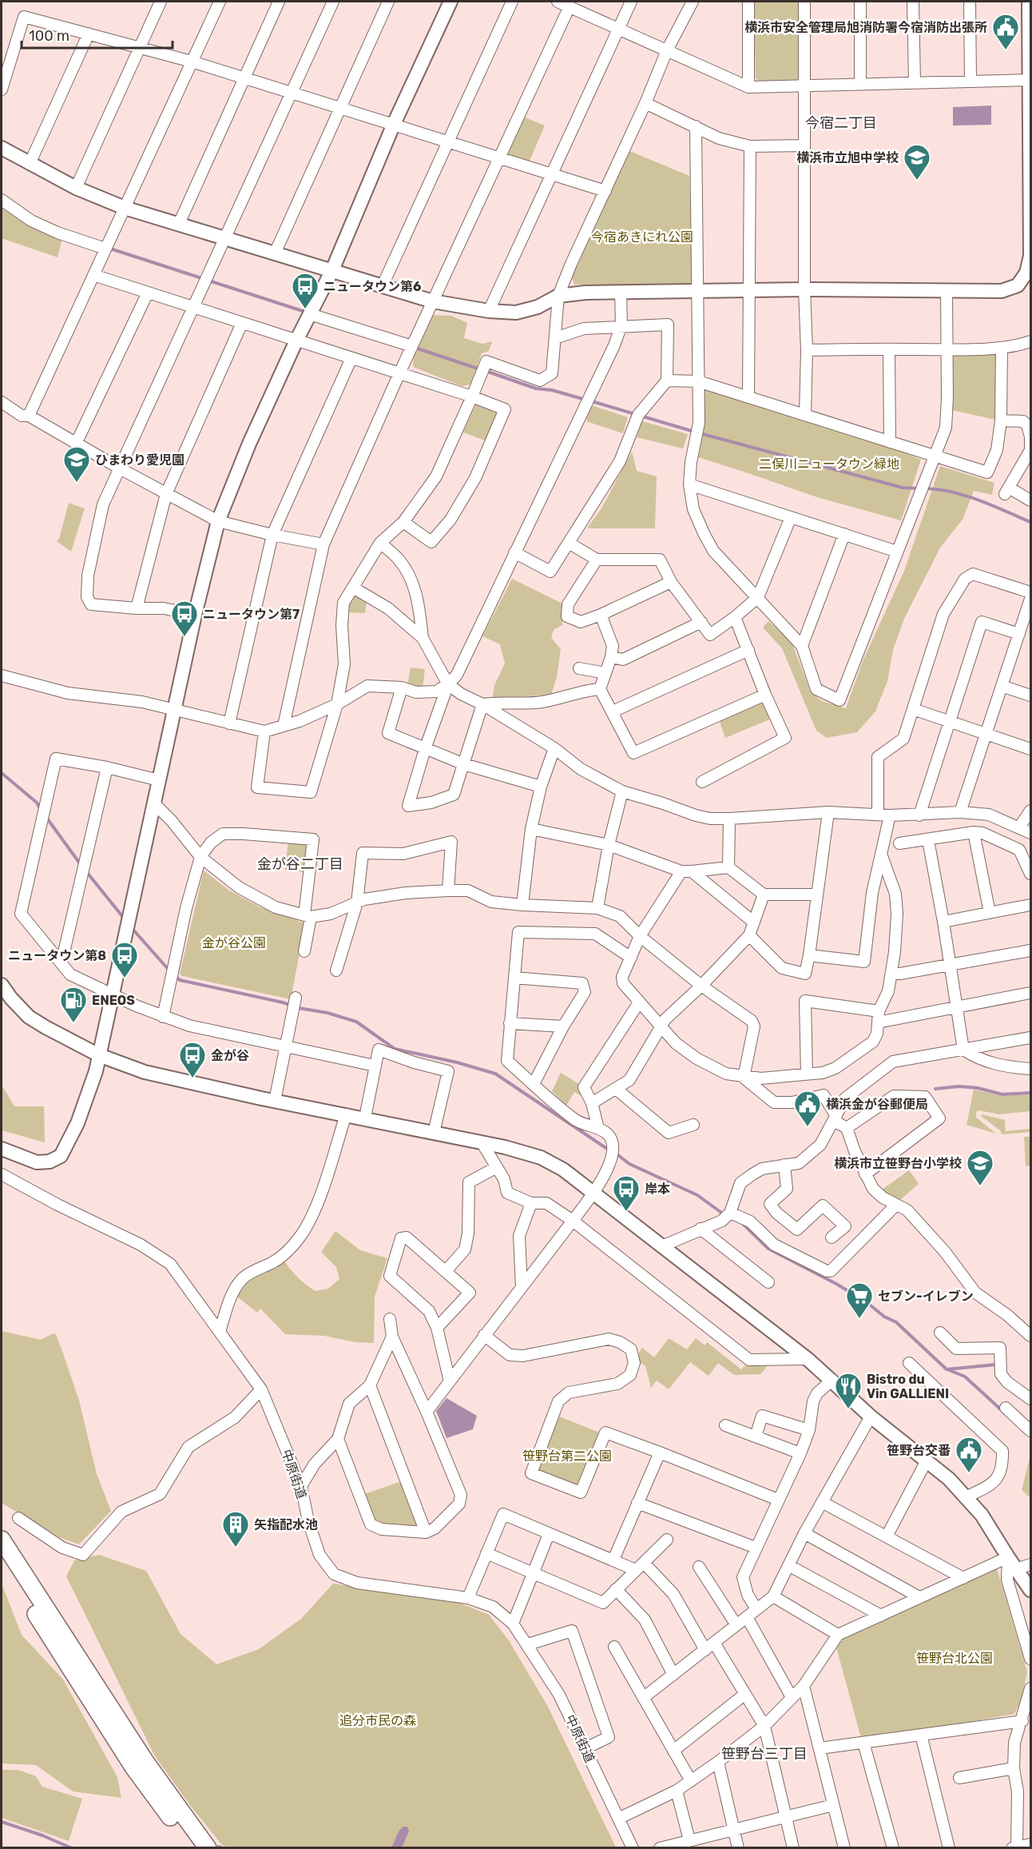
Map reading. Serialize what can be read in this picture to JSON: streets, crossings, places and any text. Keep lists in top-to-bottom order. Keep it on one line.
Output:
{"streets":{"street":["中原街道"]},"districts":["今宿二丁目","金が谷二丁目","笹野台三丁目"],"parks":["今宿あきにれ公園","二俣川ニュータウン緑地","金が谷公園","笹野台第二公園","笹野台北公園","追分市民の森"],"places":{"public building":["横浜市安全管理局旭消防署今宿消防出張所","横浜金が谷郵便局","笹野台交番"],"school or university":["横浜市立旭中学校","ひまわり愛児園","横浜市立笹野台小学校"],"bus stop":["ニュータウン第6","ニュータウン第7","ニュータウン第8","金が谷","岸本"],"fuel station":["ENEOS"],"supermarket":["セブン-イレブン"],"restaurant":["Bistro du Vin GALLIENI"],"building":["矢指配水池"]},"scale_bar":"100 m"}
